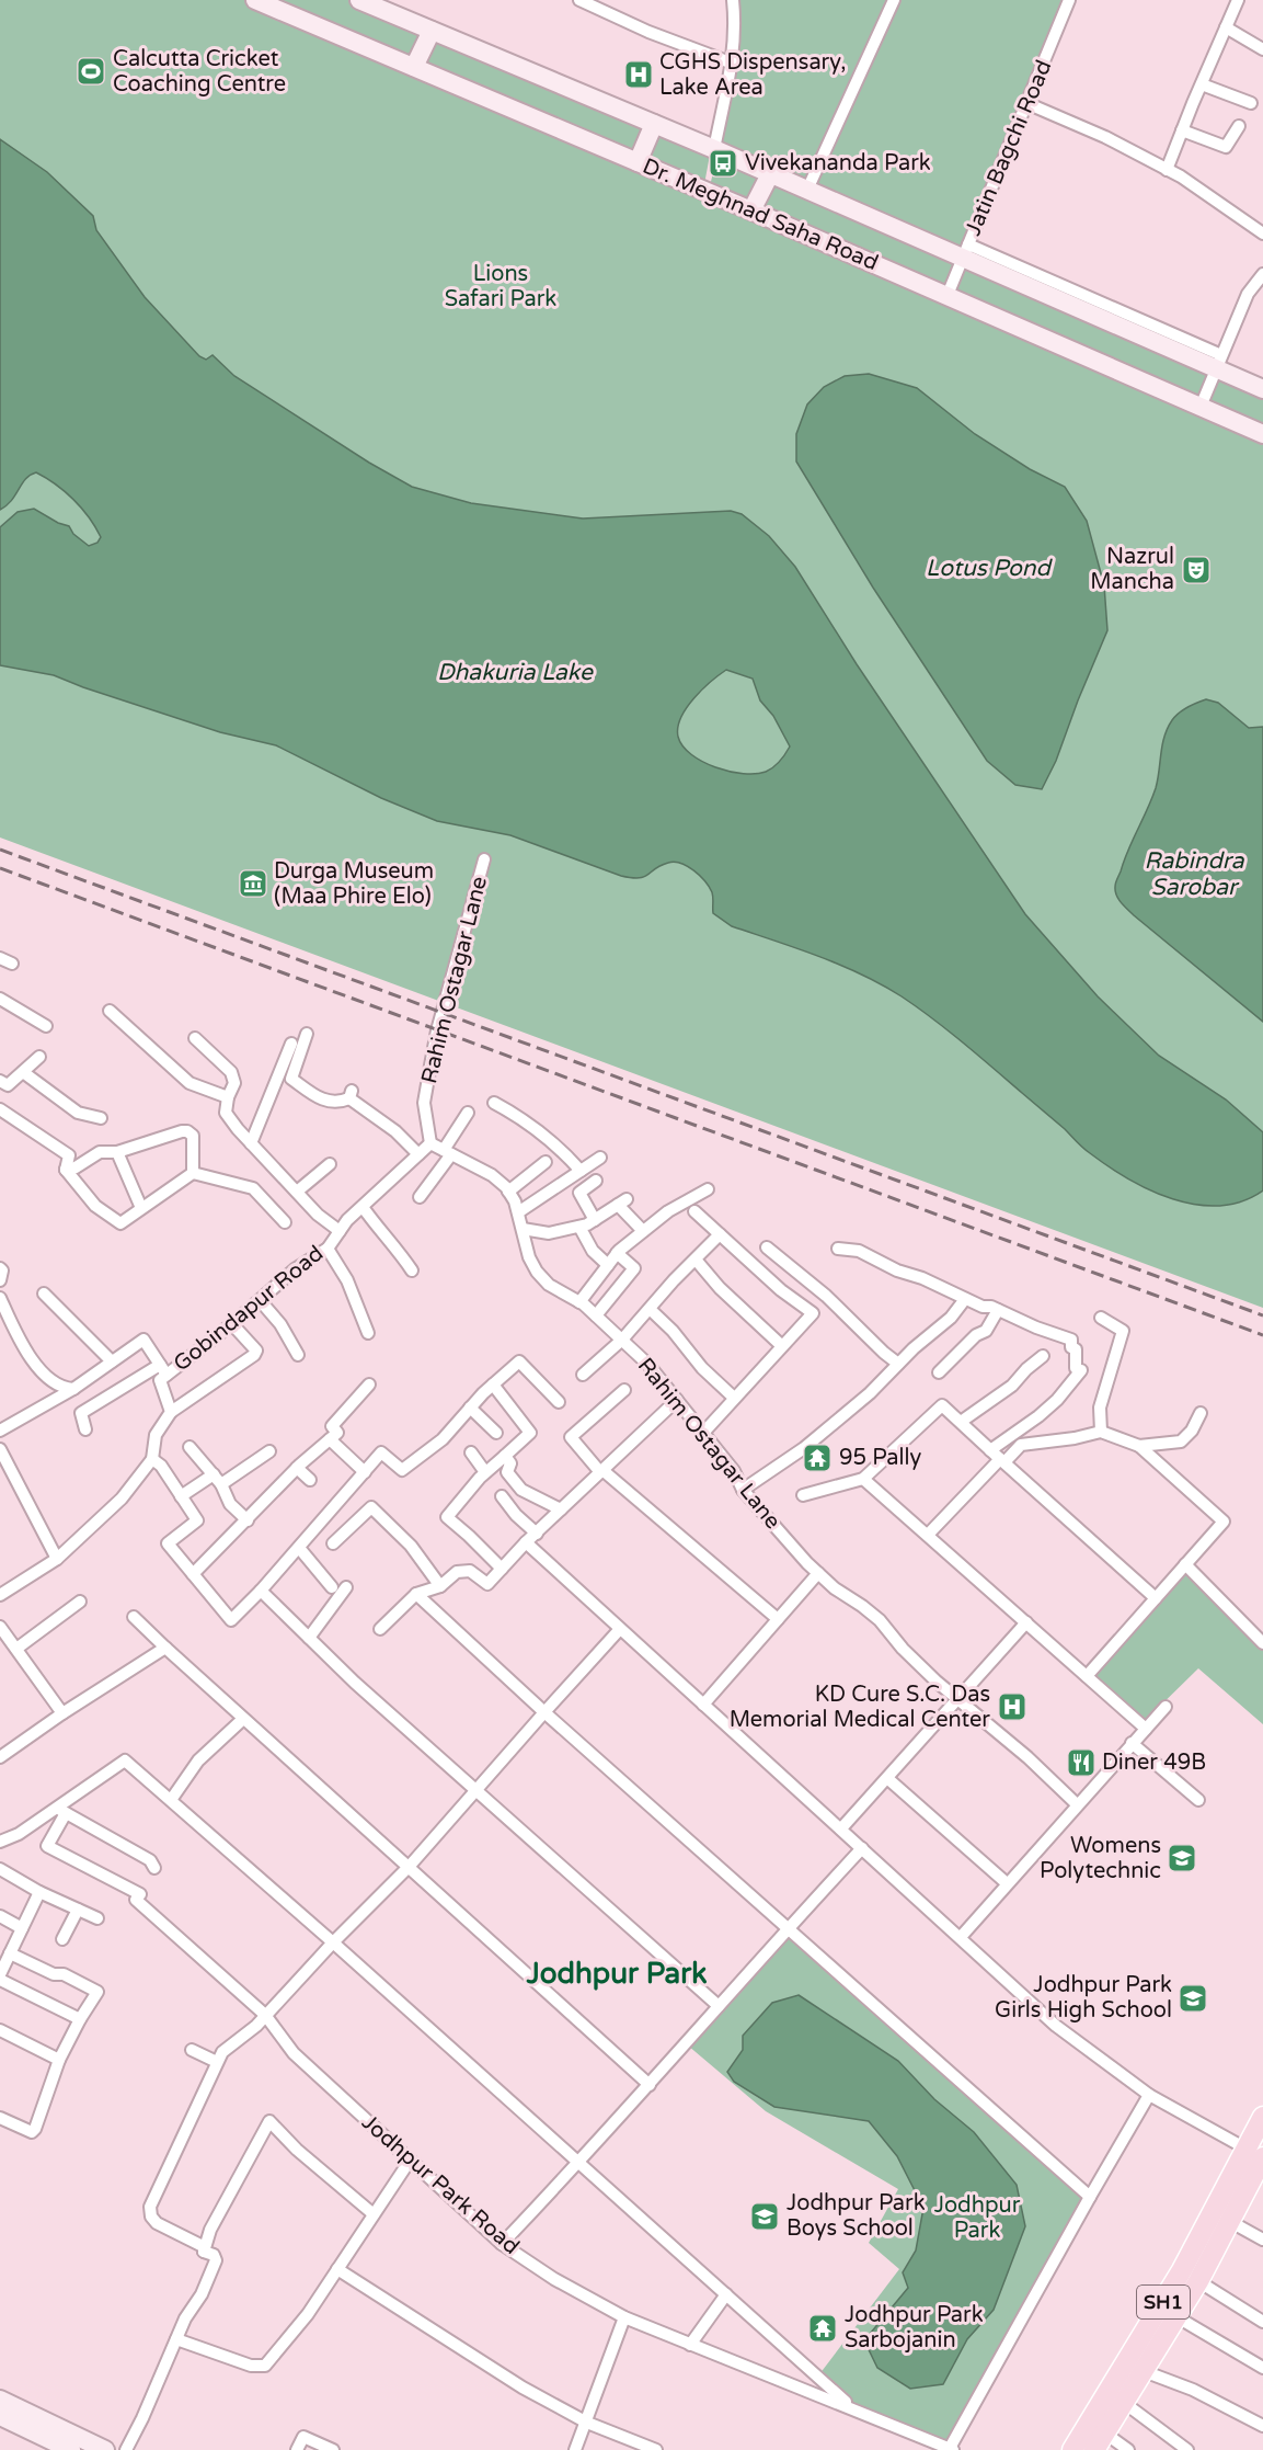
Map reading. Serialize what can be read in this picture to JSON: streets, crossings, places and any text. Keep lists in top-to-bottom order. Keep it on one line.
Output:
{"streets":{"main road":["SH1"],"street":["Jatin Bagchi Road","Dr. Meghnad Saha Road","Rahim Ostagar Lane","Gobindapur Road","Jodhpur Park Road"]},"crossings":[["Jatin Bagchi Road","Dr. Meghnad Saha Road"],["Rahim Ostagar Lane","Gobindapur Road"]],"districts":["Jodhpur Park"],"water":["Lotus Pond","Dhakuria Lake","Rabindra Sarobar"],"parks":["Lions Safari Park","Jodhpur Park"],"places":{"sports":["Calcutta Cricket Coaching Centre"],"hospital":["CGHS Dispensary, Lake Area","KD Cure S.C. Das Memorial Medical Center"],"bus stop":["Vivekananda Park"],"theatre":["Nazrul Mancha"],"museum":["Durga Museum (Maa Phire Elo)"],"temple":["95 Pally","Jodhpur Park Sarbojanin"],"restaurant":["Diner 49B"],"school or university":["Womens Polytechnic","Jodhpur Park Girls High School","Jodhpur Park Boys School"]}}
